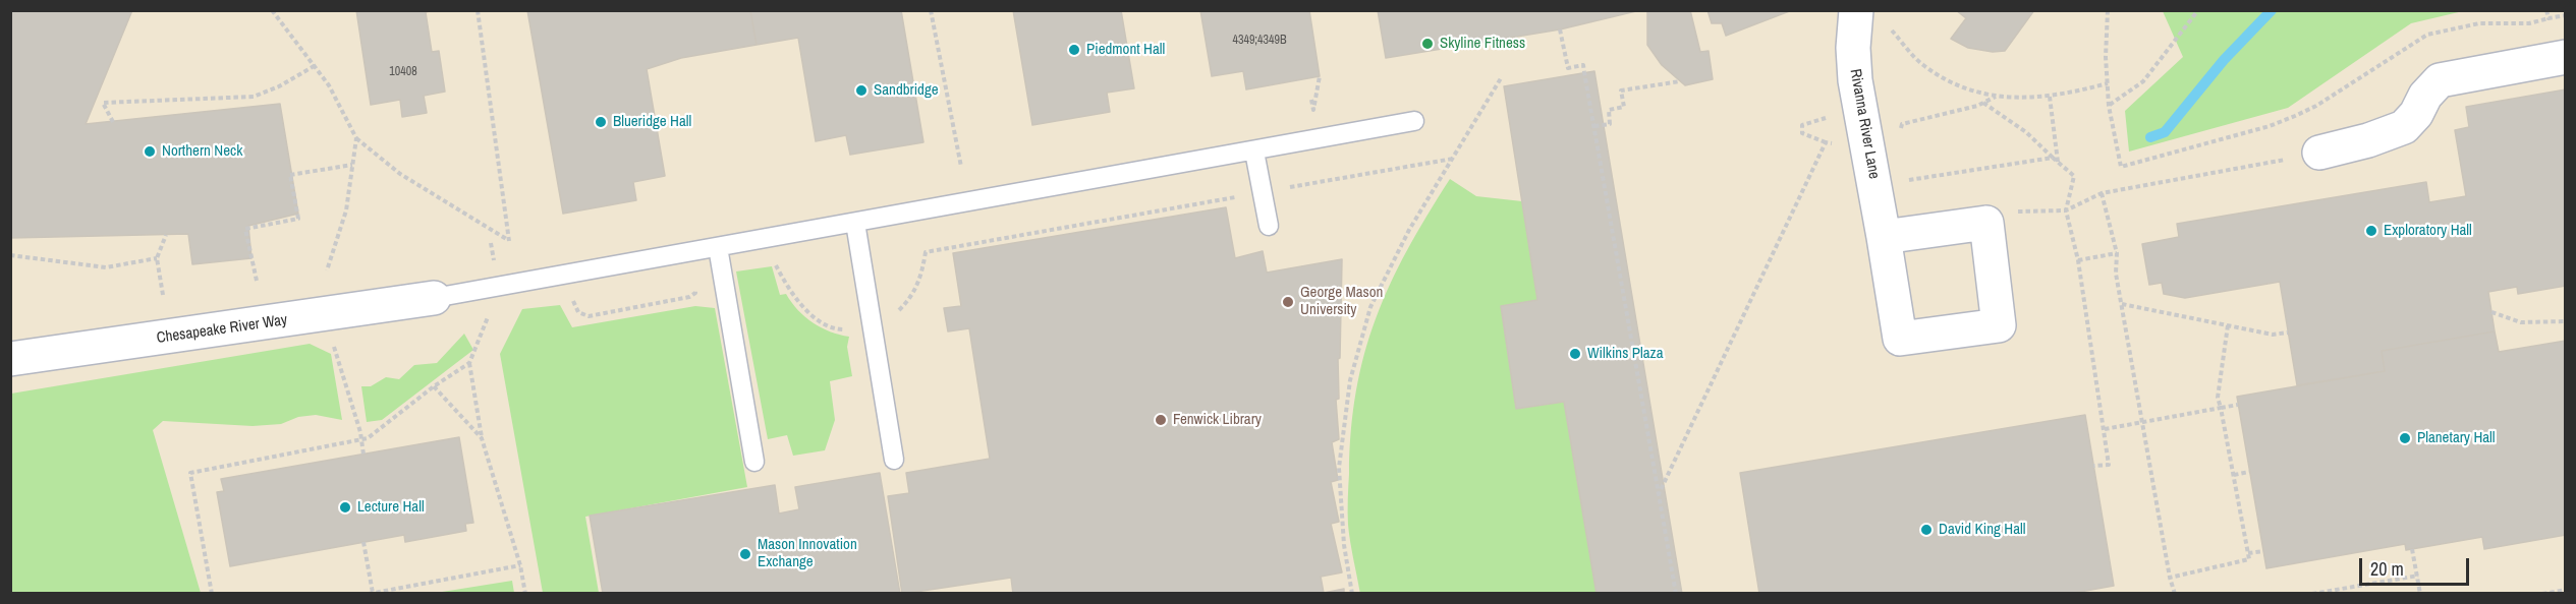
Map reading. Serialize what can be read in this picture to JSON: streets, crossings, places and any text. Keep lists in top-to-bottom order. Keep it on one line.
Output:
{"streets":{"street":["Rivanna River Lane","Chesapeake River Way"]},"places":["Skyline Fitness","Piedmont Hall","Sandbridge","Blueridge Hall","Northern Neck","Exploratory Hall","George Mason University","Wilkins Plaza","Fenwick Library","Planetary Hall","Lecture Hall","David King Hall","Mason Innovation Exchange"],"house_numbers":["4349;4349B","10408"],"scale_bar":"20 m"}
